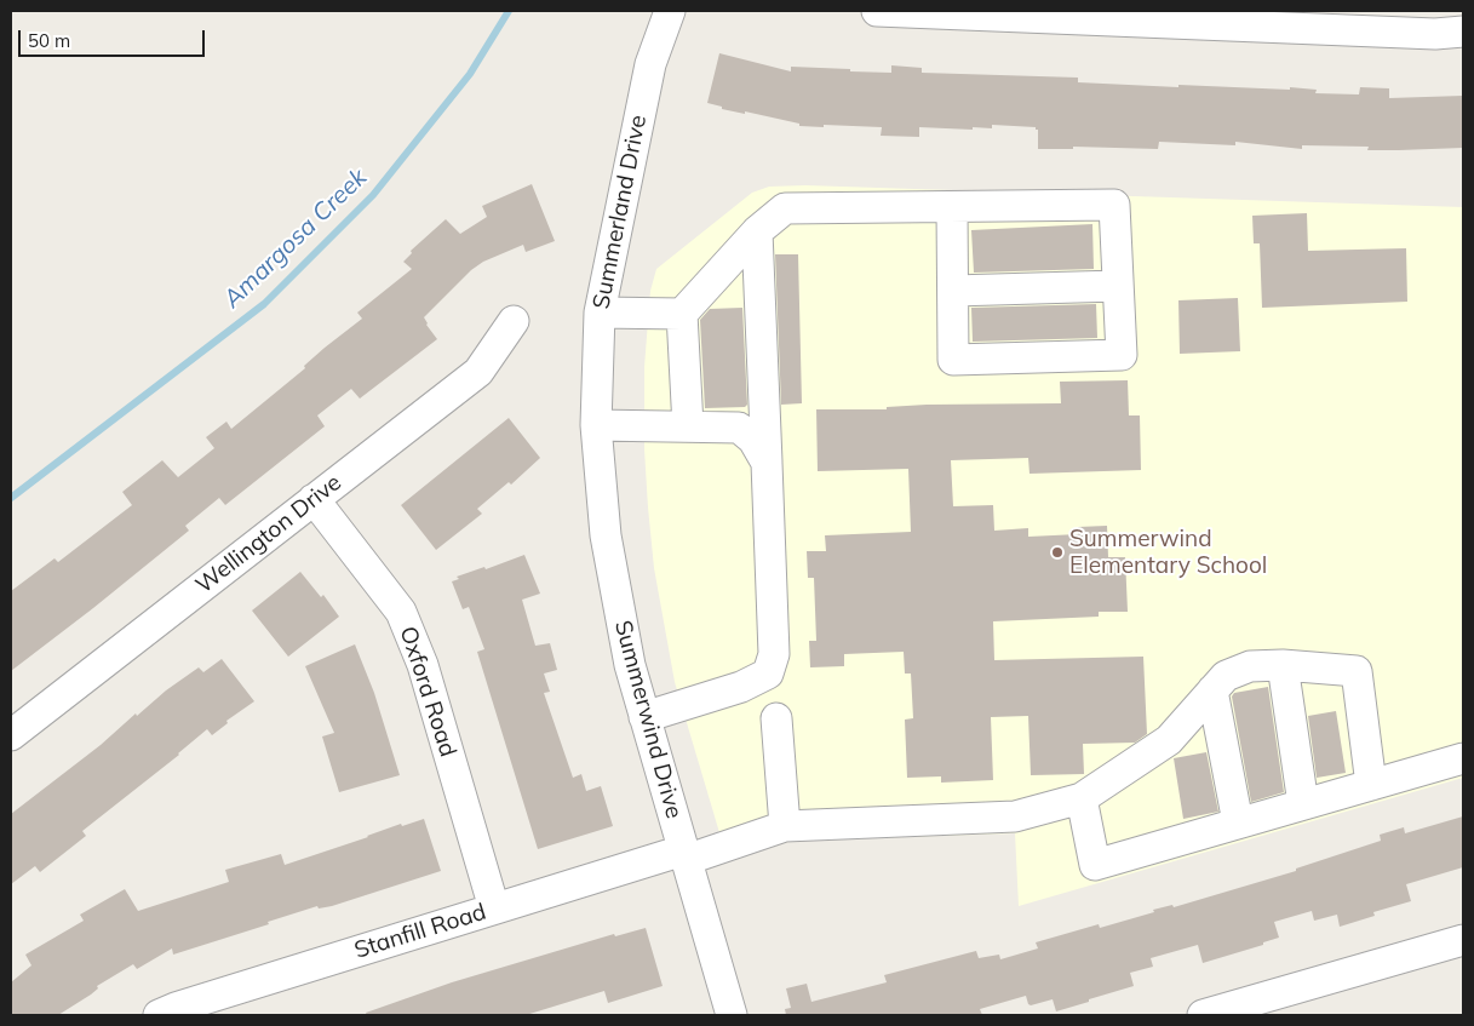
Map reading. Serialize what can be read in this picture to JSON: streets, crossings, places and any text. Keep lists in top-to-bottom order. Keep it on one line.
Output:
{"streets":{"street":["Summerland Drive","Wellington Drive","Oxford Road","Summerwind Drive","Stanfill Road"]},"crossings":[["Summerland Drive","Summerwind Drive"],["Wellington Drive","Oxford Road"],["Oxford Road","Stanfill Road"],["Summerwind Drive","Stanfill Road"]],"water":["Amargosa Creek"],"places":["Summerwind Elementary School"],"scale_bar":"50 m"}
